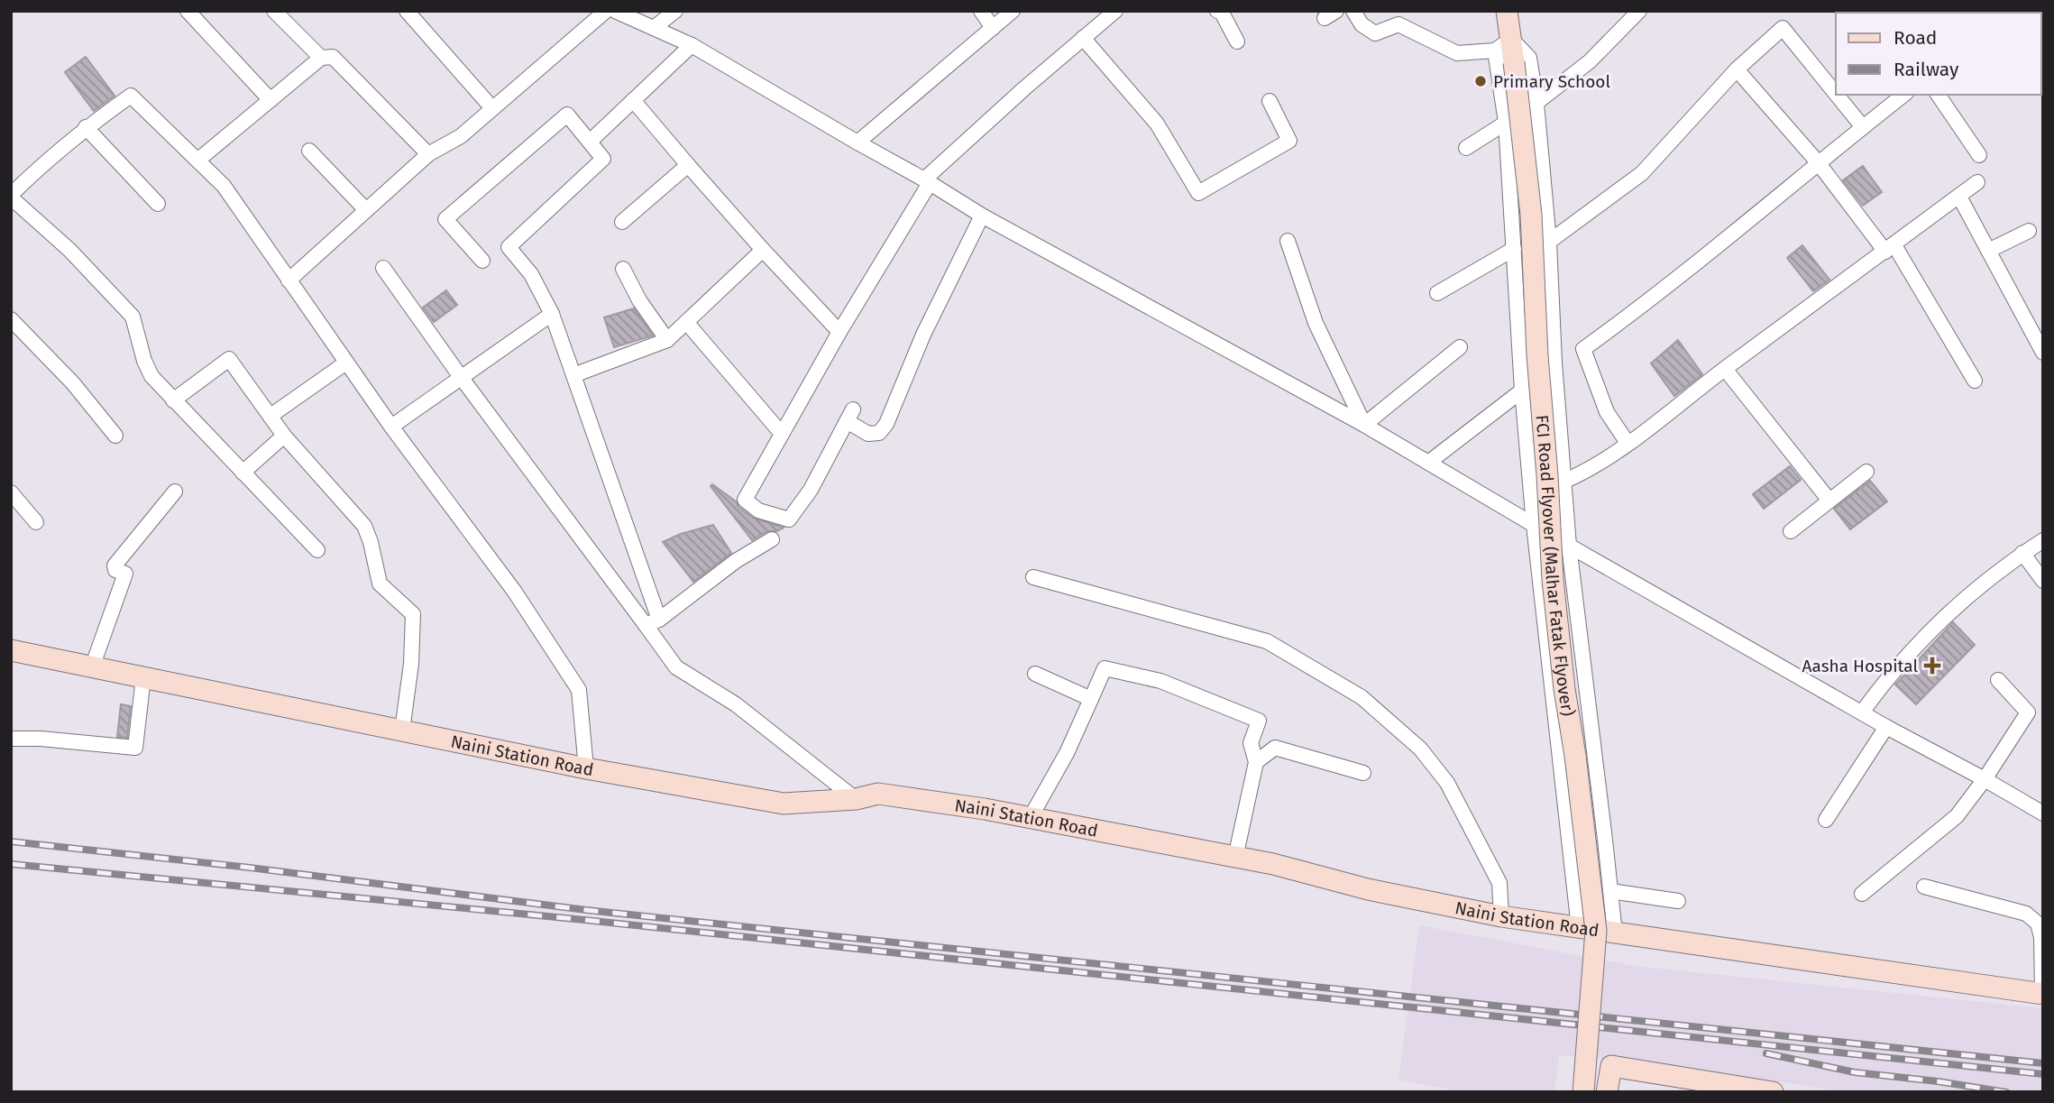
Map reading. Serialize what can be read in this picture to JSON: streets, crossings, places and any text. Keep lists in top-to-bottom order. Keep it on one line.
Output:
{"streets":{"street":["FCI Road Flyover (Malhar Fatak Flyover)","Naini Station Road"]},"places":{"other":["Primary School"],"health":["Aasha Hospital"]},"legend":["Road","Railway"]}
